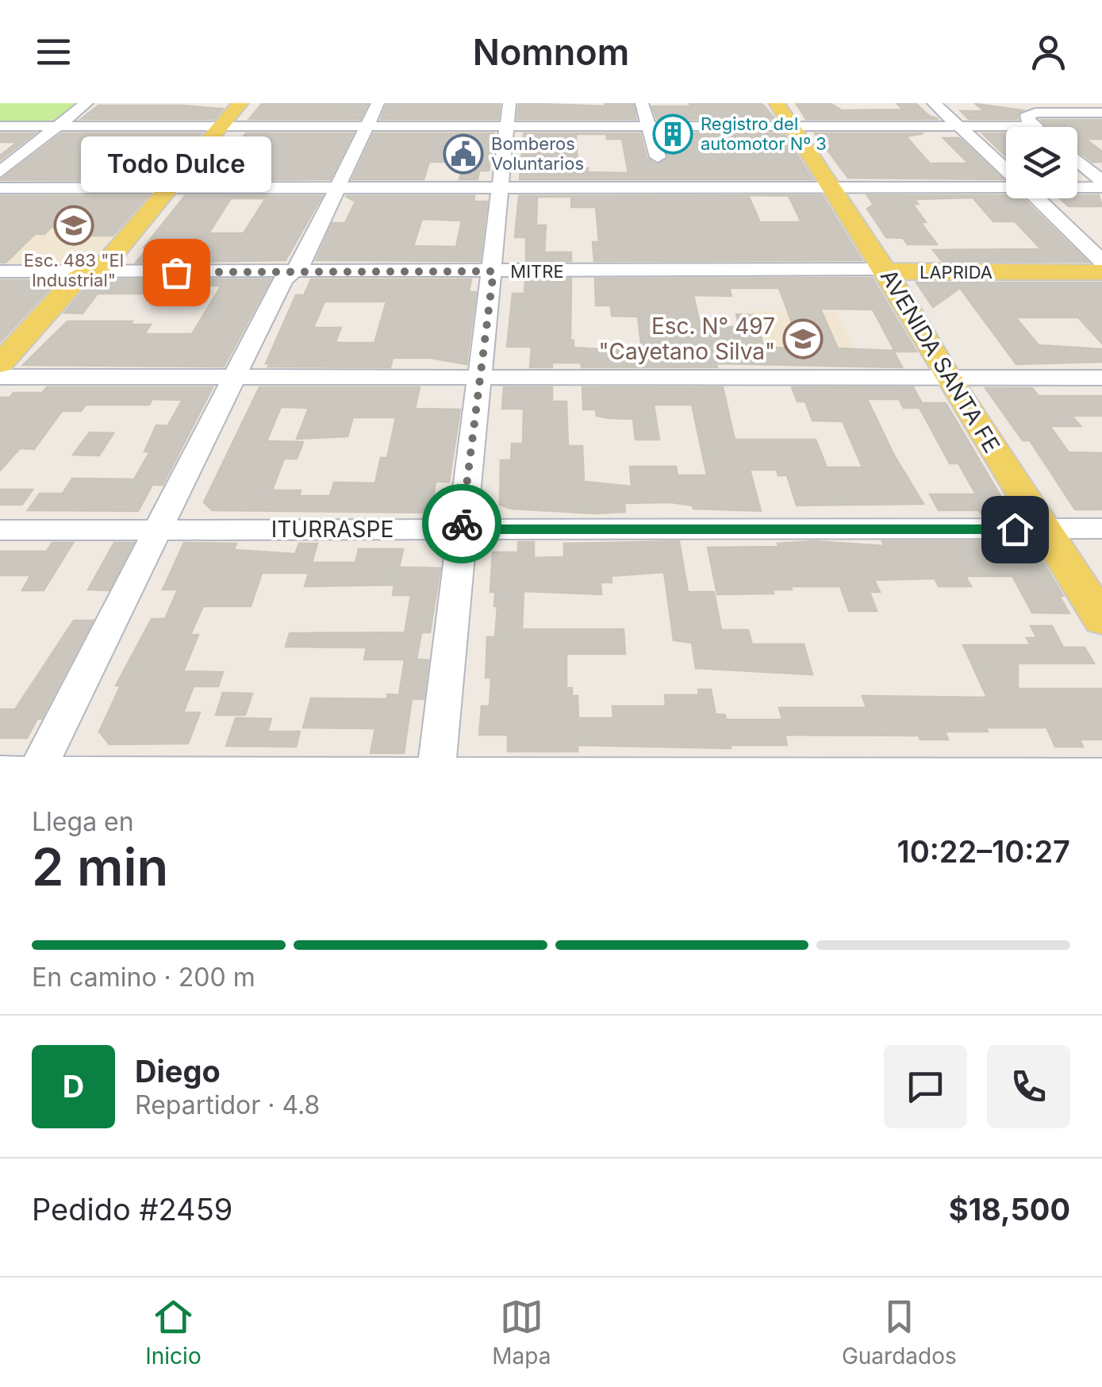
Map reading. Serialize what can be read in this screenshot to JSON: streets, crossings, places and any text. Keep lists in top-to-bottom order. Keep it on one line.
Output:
{"streets":{"main road":["LAPRIDA","AVENIDA SANTA FE"],"street":["MITRE","ITURRASPE"]},"crossings":[["MITRE","LAPRIDA"],["MITRE","AVENIDA SANTA FE"],["LAPRIDA","AVENIDA SANTA FE"],["AVENIDA SANTA FE","ITURRASPE"]],"places":{"building":["Registro del automotor Nº 3"],"public building":["Bomberos Voluntarios"],"school or university":["Esc. 483 \"El Industrial\"","Esc. N° 497 \"Cayetano Silva\""],"other":["Todo Dulce"]},"page":{"header":"Nomnom","bubble":"Todo Dulce","heading":["2 min","Llega en","10:22–10:27"],"panel":["Diego","Repartidor · 4.8","Pedido #2459","$18,500"],"bar":"En camino · 200 m","round":"D","tabs":["Inicio","Mapa","Guardados"]}}
